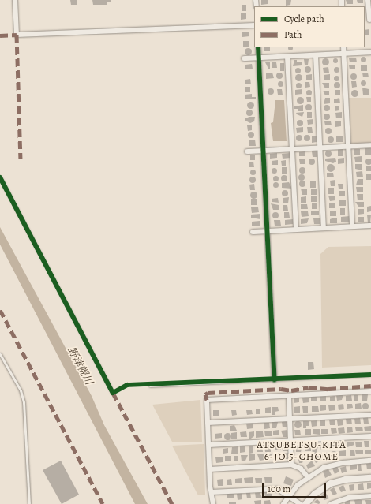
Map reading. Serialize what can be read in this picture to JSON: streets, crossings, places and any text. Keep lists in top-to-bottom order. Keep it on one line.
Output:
{"districts":["ATSUBETSU-KITA 6-JO 5-CHOME"],"water":["野津幌川"],"legend":["Cycle path","Path"],"scale_bar":"100 m"}
